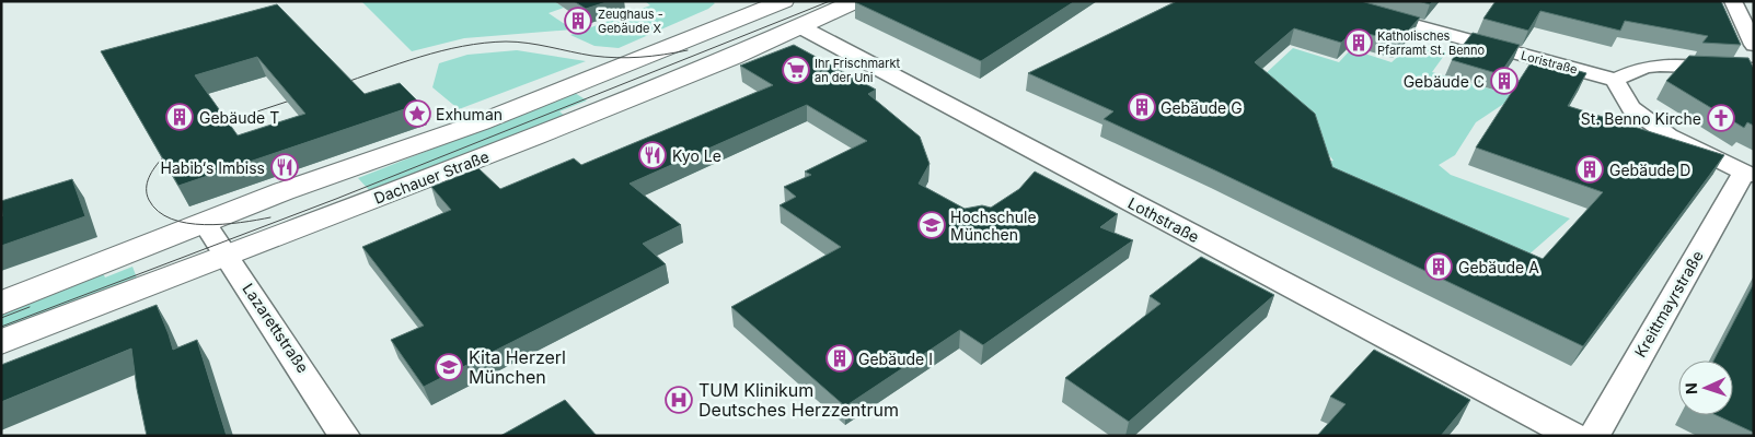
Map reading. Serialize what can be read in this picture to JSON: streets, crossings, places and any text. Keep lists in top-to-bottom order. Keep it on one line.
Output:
{"streets":{"main road":["Dachauer Straße","Lothstraße"],"street":["Loristraße","Kreittmayrstraße","Lazarettstraße"]},"crossings":[["Dachauer Straße","Lothstraße"],["Dachauer Straße","Lazarettstraße"]],"places":{"building":["Zeughaus - Gebäude X","Katholisches Pfarramt St. Benno","Gebäude C","Gebäude G","Gebäude T","Gebäude D","Gebäude A","Gebäude I"],"supermarket":["Ihr Frischmarkt an der Uni"],"place":["Exhuman"],"church":["St. Benno Kirche"],"restaurant":["Kyo Le","Habib‘s Imbiss"],"school or university":["Hochschule München","Kita Herzerl München"],"hospital":["TUM Klinikum Deutsches Herzzentrum"]},"north":"left"}
